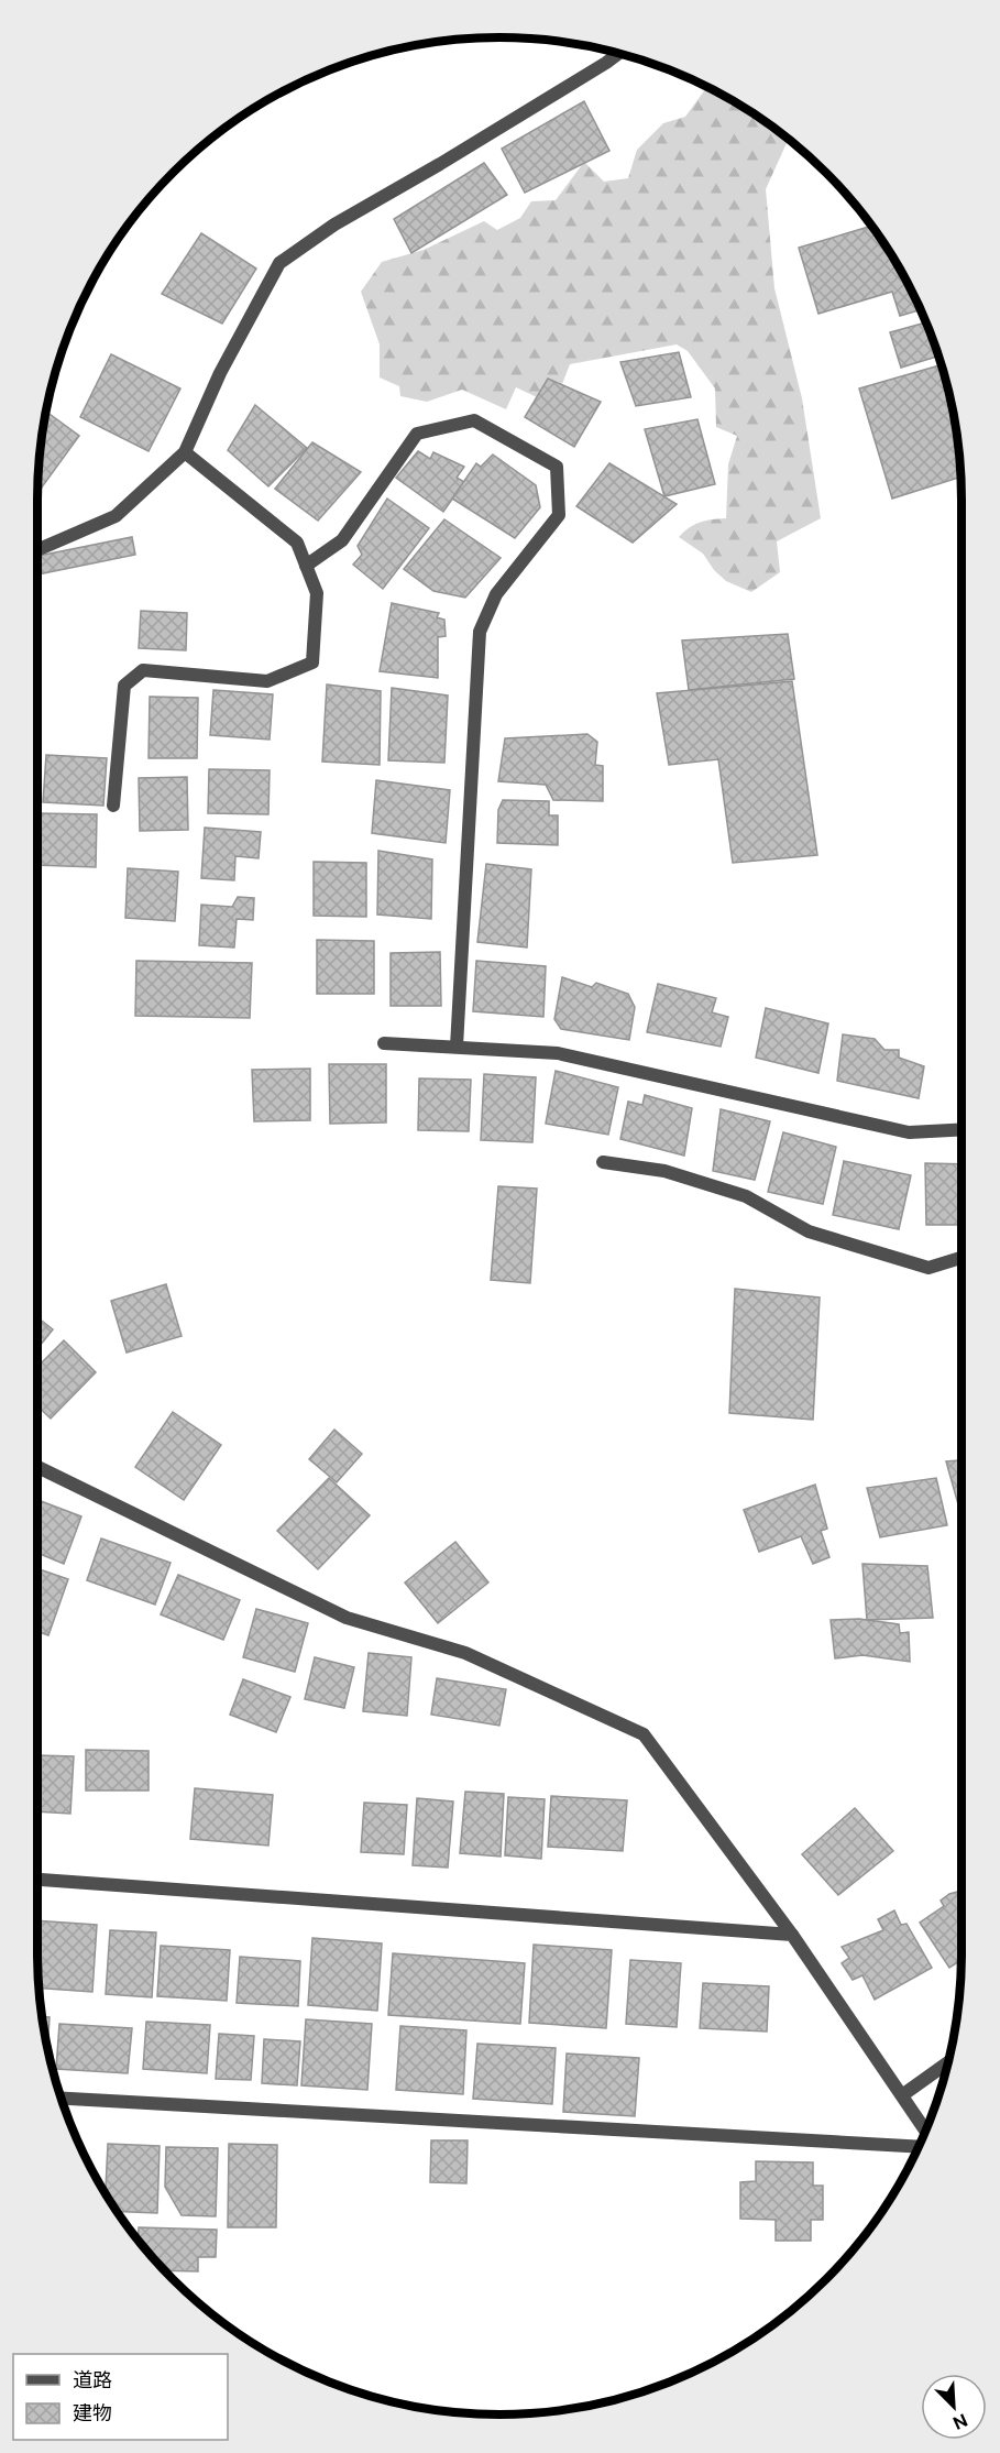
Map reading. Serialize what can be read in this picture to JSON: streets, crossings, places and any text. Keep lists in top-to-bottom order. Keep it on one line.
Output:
{"legend":["道路","建物"],"north":"bottom right"}
